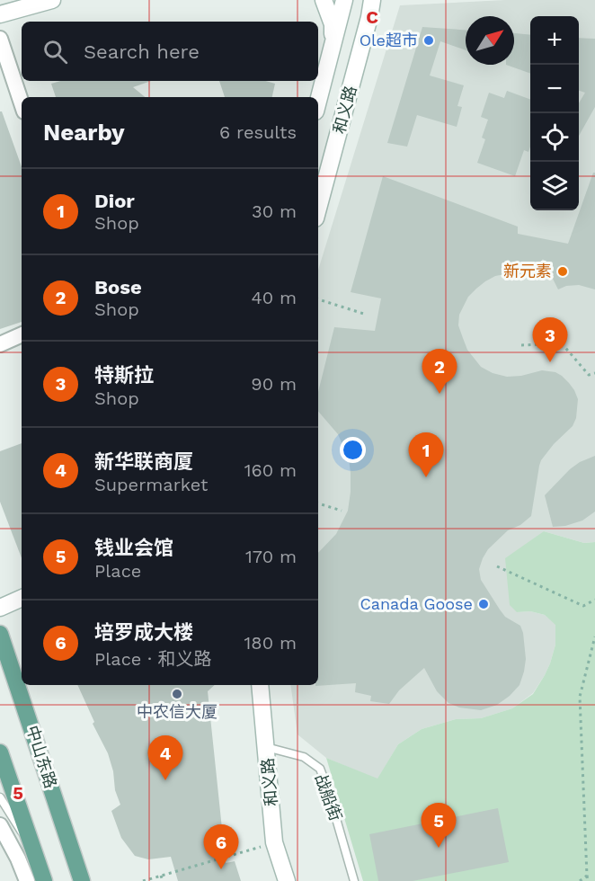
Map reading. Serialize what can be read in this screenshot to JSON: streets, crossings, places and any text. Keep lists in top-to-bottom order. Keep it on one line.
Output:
{"streets":{"main road":["和义路","中山东路"],"lane":["战船街"]},"crossings":[["和义路","战船街"]],"places":["Ole超市","新元素","Canada Goose","中农信大厦"],"north":"top right","page":{"map_buttons":["+","−"],"search":"Search here","heading":["Nearby","6 results"],"list":[{"mark":"1","name":"Dior","note":"Shop","value":"30 m"},{"mark":"2","name":"Bose","note":"Shop","value":"40 m"},{"mark":"3","name":"特斯拉","note":"Shop","value":"90 m"},{"mark":"4","name":"新华联商厦","note":"Supermarket","value":"160 m"},{"mark":"5","name":"钱业会馆","note":"Place","value":"170 m"},{"mark":"6","name":"培罗成大楼","note":"Place · 和义路","value":"180 m"}],"pins":["3","2","1","4","5","6"]},"grid":{"columns":["C"],"rows":["5"]}}
